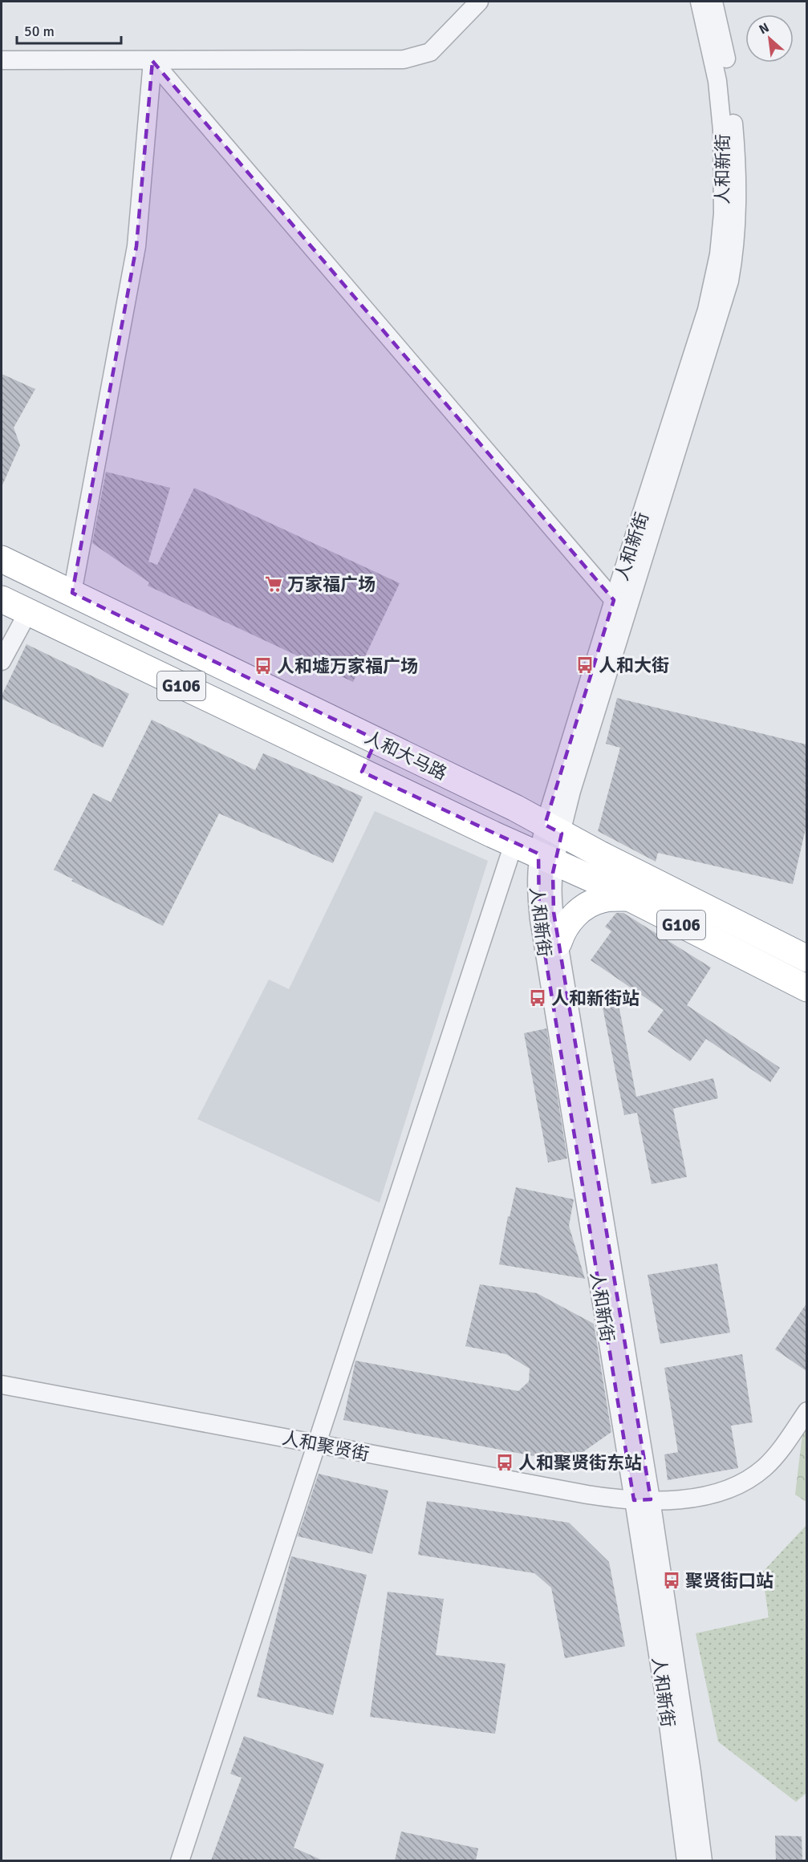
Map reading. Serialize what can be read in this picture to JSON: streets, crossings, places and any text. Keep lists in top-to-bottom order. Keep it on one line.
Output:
{"streets":{"highway":["G106","人和大马路"],"street":["人和新街","人和聚贤街"]},"crossings":[["人和新街","人和大马路"],["人和新街","人和聚贤街"]],"places":{"supermarket":["万家福广场"],"bus stop":["人和大街","人和墟万家福广场","人和新街站","人和聚贤街东站","聚贤街口站"]},"scale_bar":"50 m","north":"top left"}
